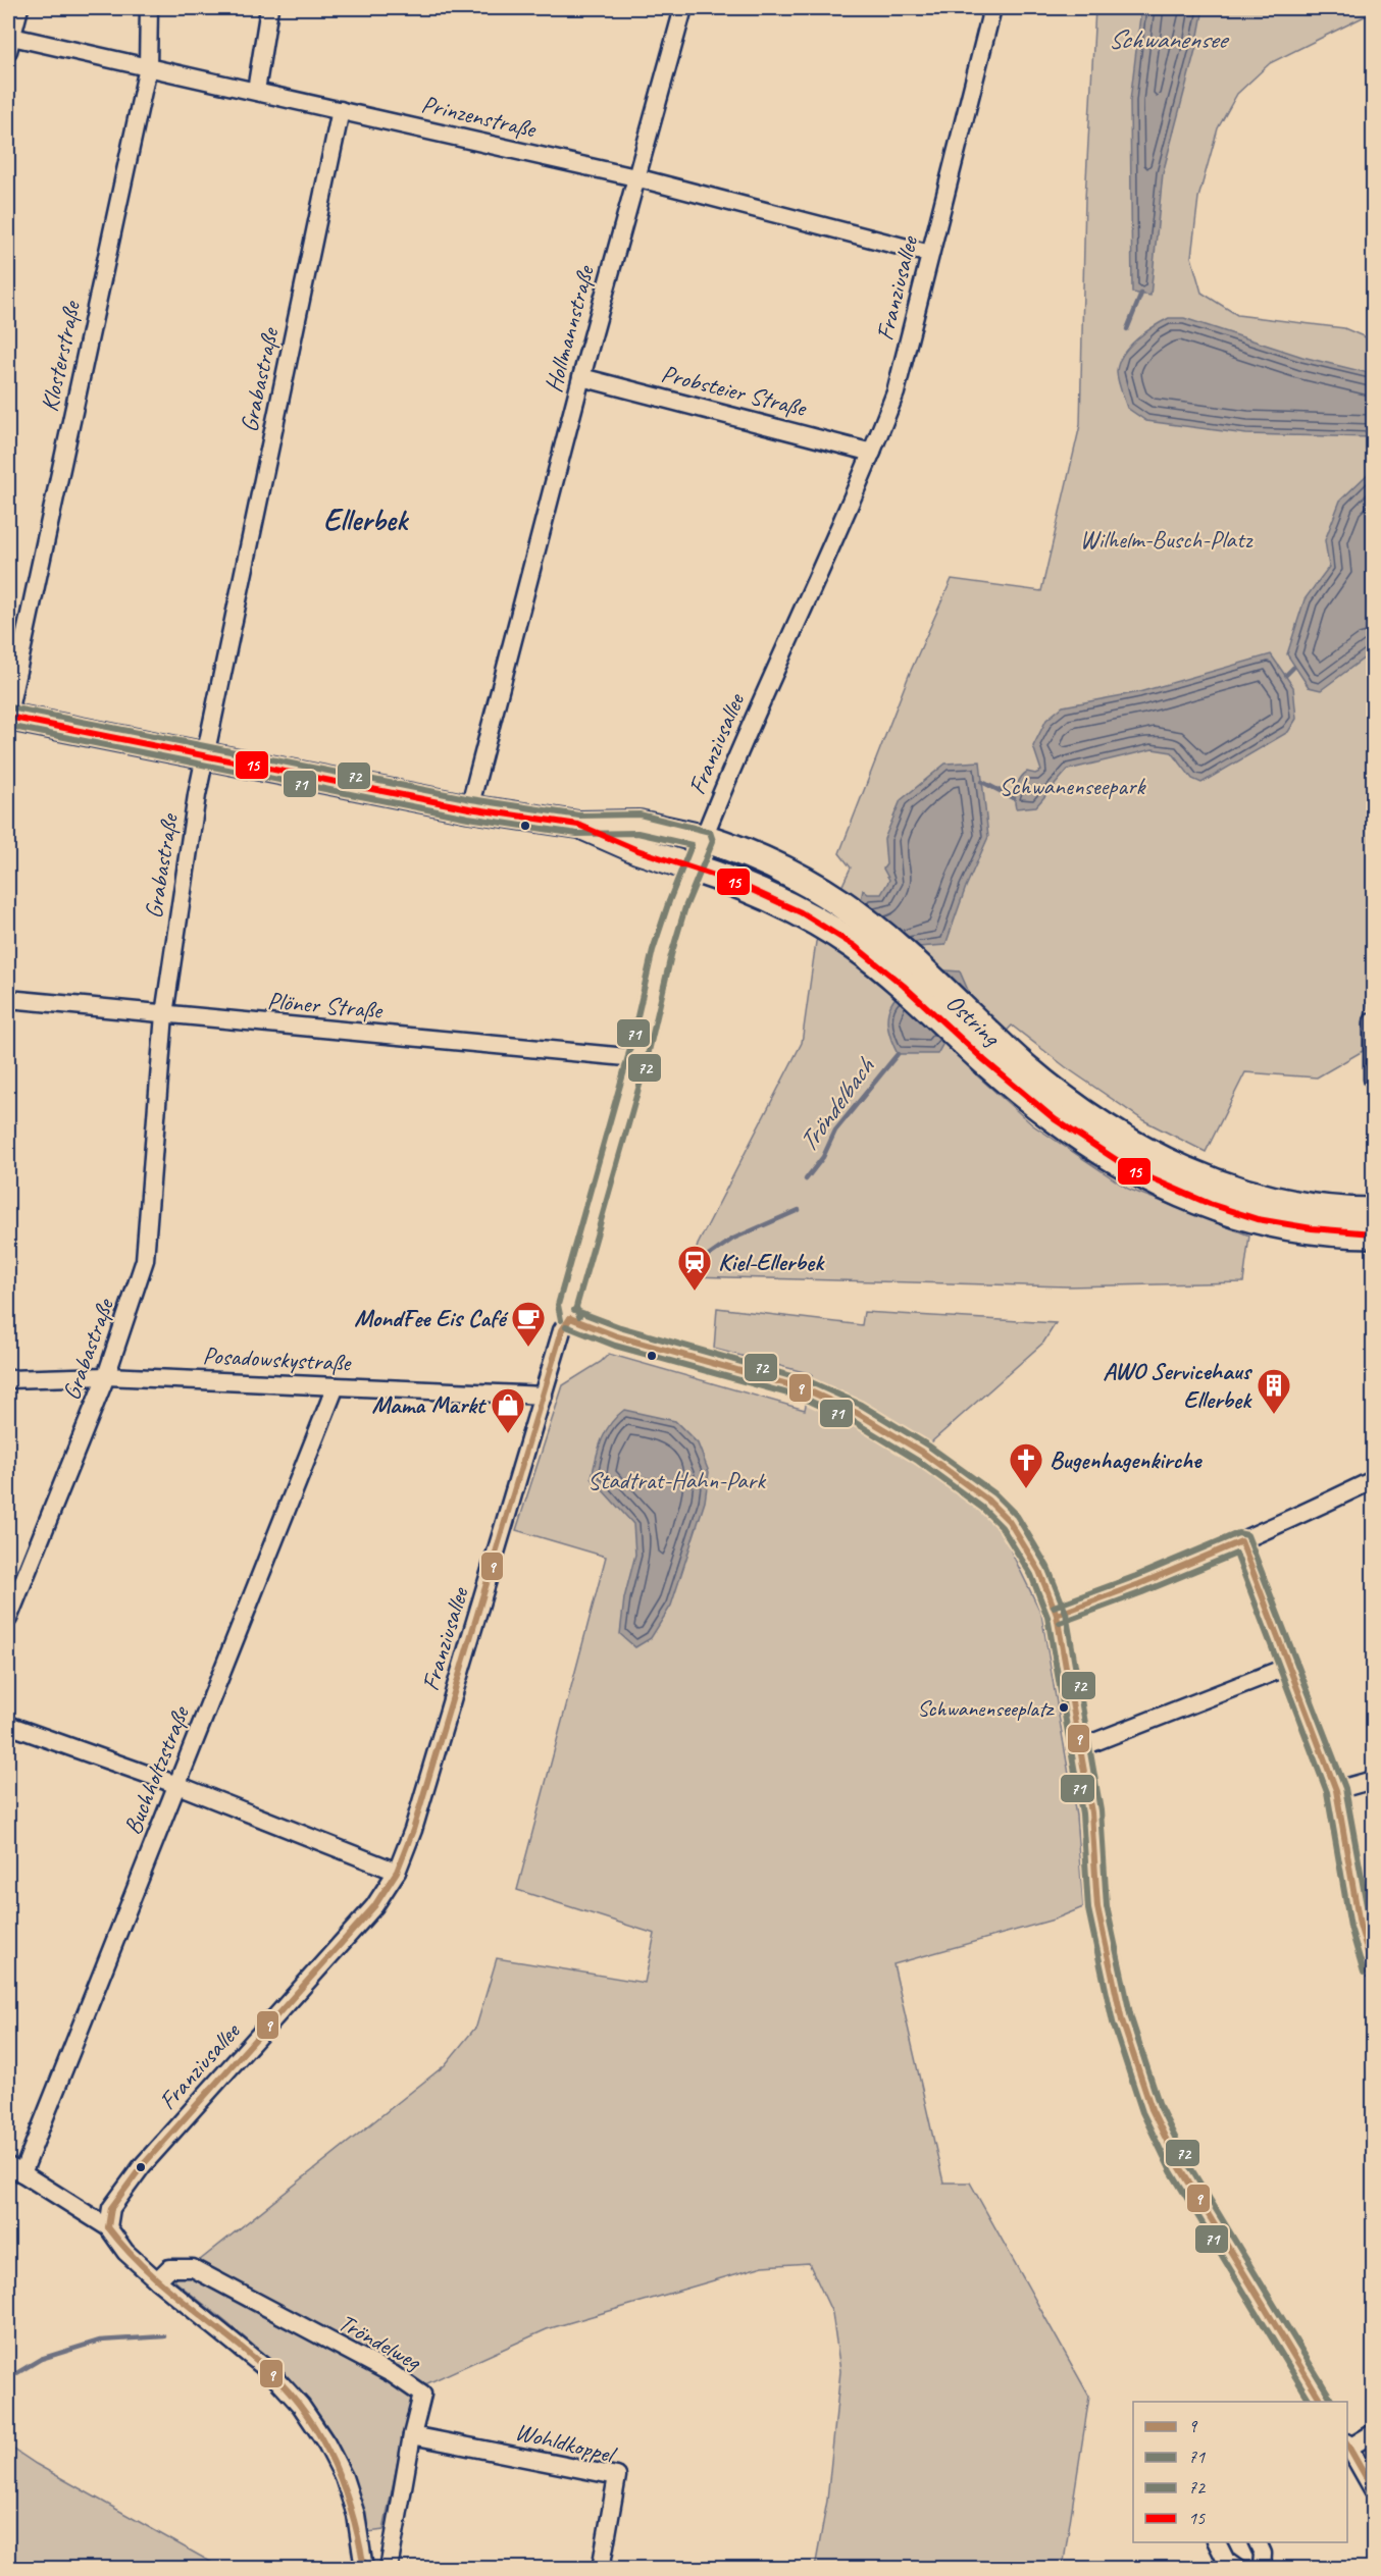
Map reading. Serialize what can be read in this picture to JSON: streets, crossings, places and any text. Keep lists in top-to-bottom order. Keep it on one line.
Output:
{"streets":{"highway":["Ostring"],"street":["Prinzenstraße","Franziusallee","Hollmannstraße","Klosterstraße","Grabastraße","Probsteier Straße","Plöner Straße","Posadowskystraße","Buchholtzstraße","Tröndelweg","Wohldkoppel"]},"crossings":[["Prinzenstraße","Franziusallee"],["Prinzenstraße","Hollmannstraße"],["Prinzenstraße","Klosterstraße"],["Prinzenstraße","Grabastraße"],["Franziusallee","Probsteier Straße"],["Franziusallee","Plöner Straße"],["Franziusallee","Ostring"],["Franziusallee","Posadowskystraße"],["Hollmannstraße","Probsteier Straße"],["Hollmannstraße","Ostring"],["Klosterstraße","Ostring"],["Grabastraße","Plöner Straße"],["Grabastraße","Ostring"],["Grabastraße","Posadowskystraße"],["Posadowskystraße","Buchholtzstraße"],["Tröndelweg","Wohldkoppel"]],"districts":["Ellerbek"],"water":["Schwanensee","Tröndelbach"],"parks":["Wilhelm-Busch-Platz","Schwanenseepark","Stadtrat-Hahn-Park"],"places":{"station":["Kiel-Ellerbek"],"cafe":["MondFee Eis Café"],"building":["AWO Servicehaus Ellerbek"],"shop":["Mama Markt"],"church":["Bugenhagenkirche"],"other":["Schwanenseeplatz"]},"lines":["transit line 72","transit line 15","transit line 71","transit line 9"],"legend":["9","71","72","15"]}
